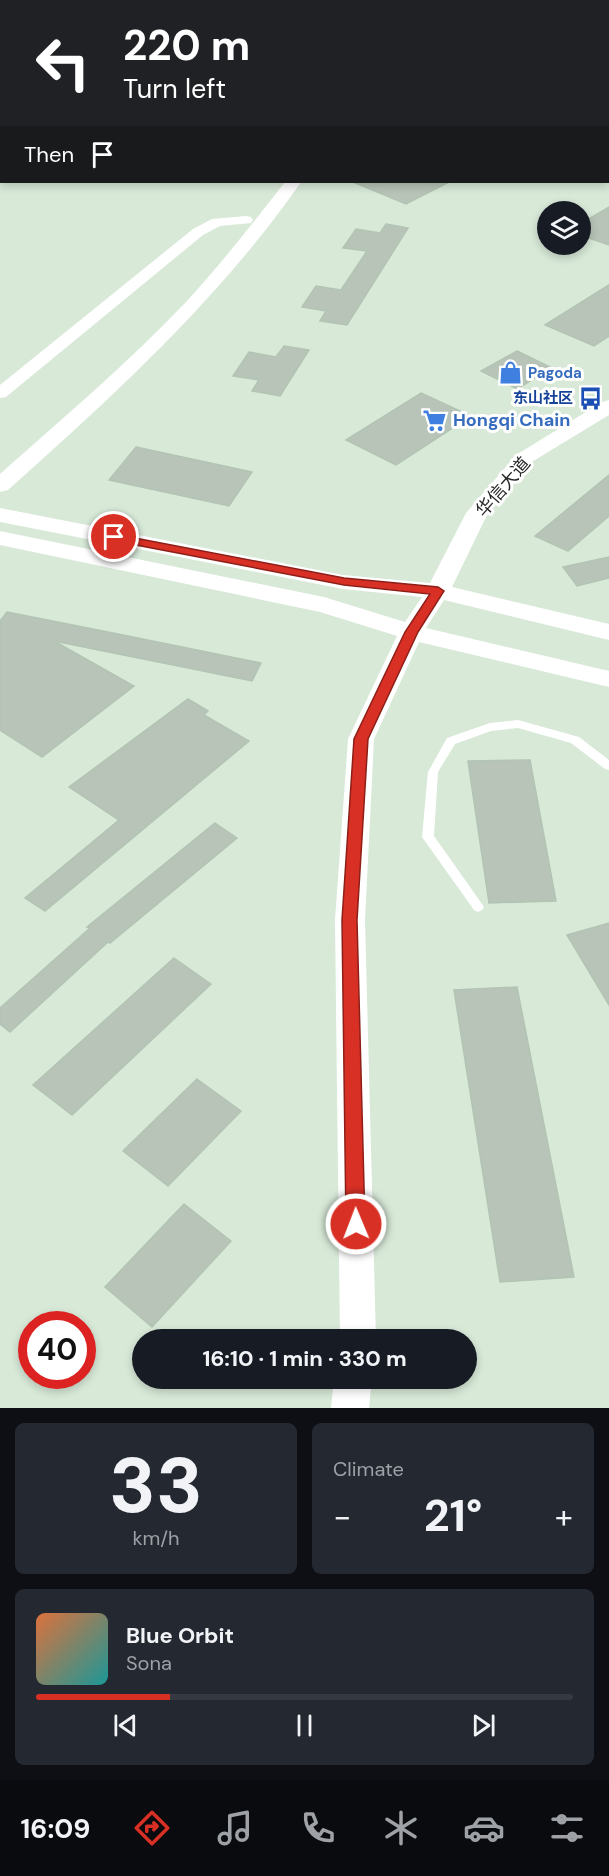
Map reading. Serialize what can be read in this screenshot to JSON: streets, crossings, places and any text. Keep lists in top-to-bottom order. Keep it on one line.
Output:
{"streets":{"street":["华信大道"]},"places":{"shop":["Pagoda"],"bus stop":["东山社区"],"supermarket":["Hongqi Chain"]},"page":{"turn":["220 m","Turn left"],"then":"Then","limit":"40","trip":"16:10 · 1 min · 330 m","tile":[["33","km/h"],"Climate"],"heat":["−","21°","+"],"song":["Blue Orbit","Sona"],"tabs":"16:09"}}
